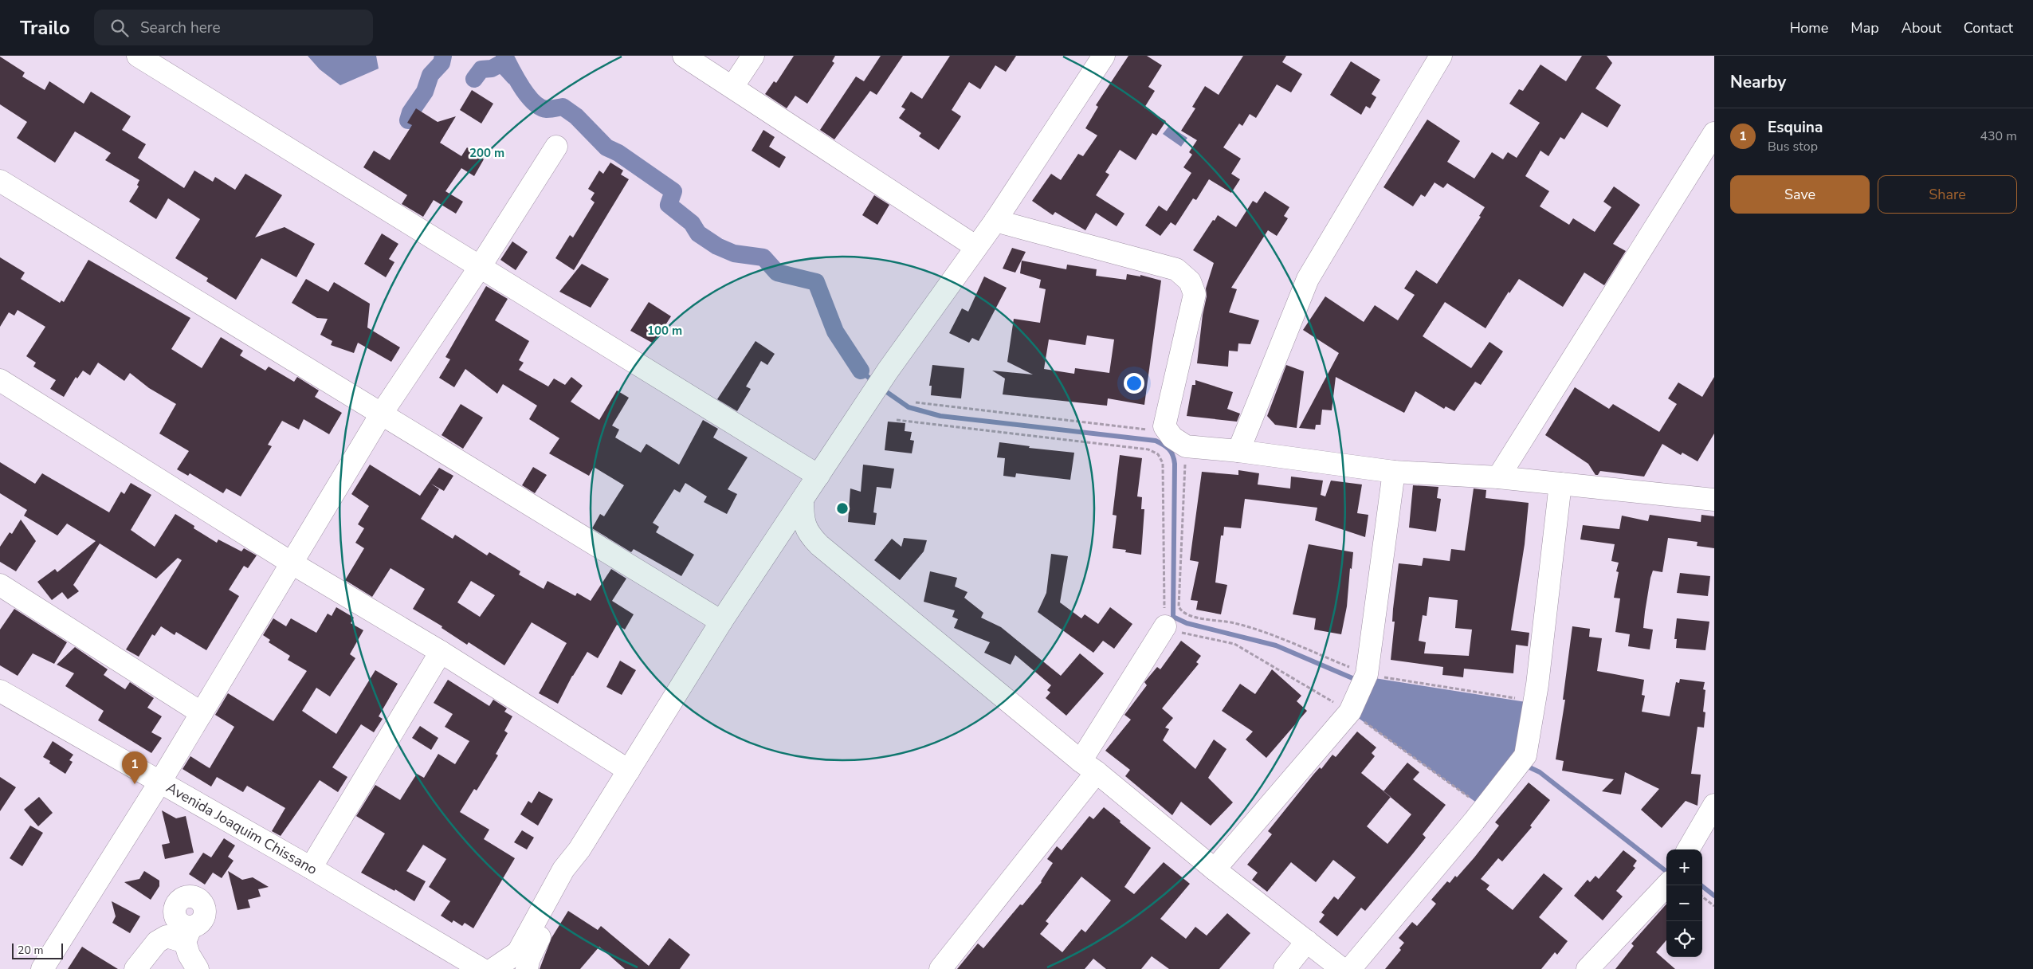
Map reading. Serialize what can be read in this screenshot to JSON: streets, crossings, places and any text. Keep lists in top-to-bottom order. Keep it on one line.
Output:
{"streets":{"street":["Avenida Joaquim Chissano"]},"scale_bar":"20 m","page":{"header":"Trailo","search":"Search here","nav":["Home","Map","About","Contact"],"heading":"Nearby","list":[{"mark":"1","name":"Esquina","note":"Bus stop","value":"430 m"}],"buttons":["Save","Share"],"pins":"1","map_buttons":["+","−"],"scale":"20 m"},"rings":["200 m","100 m"]}
